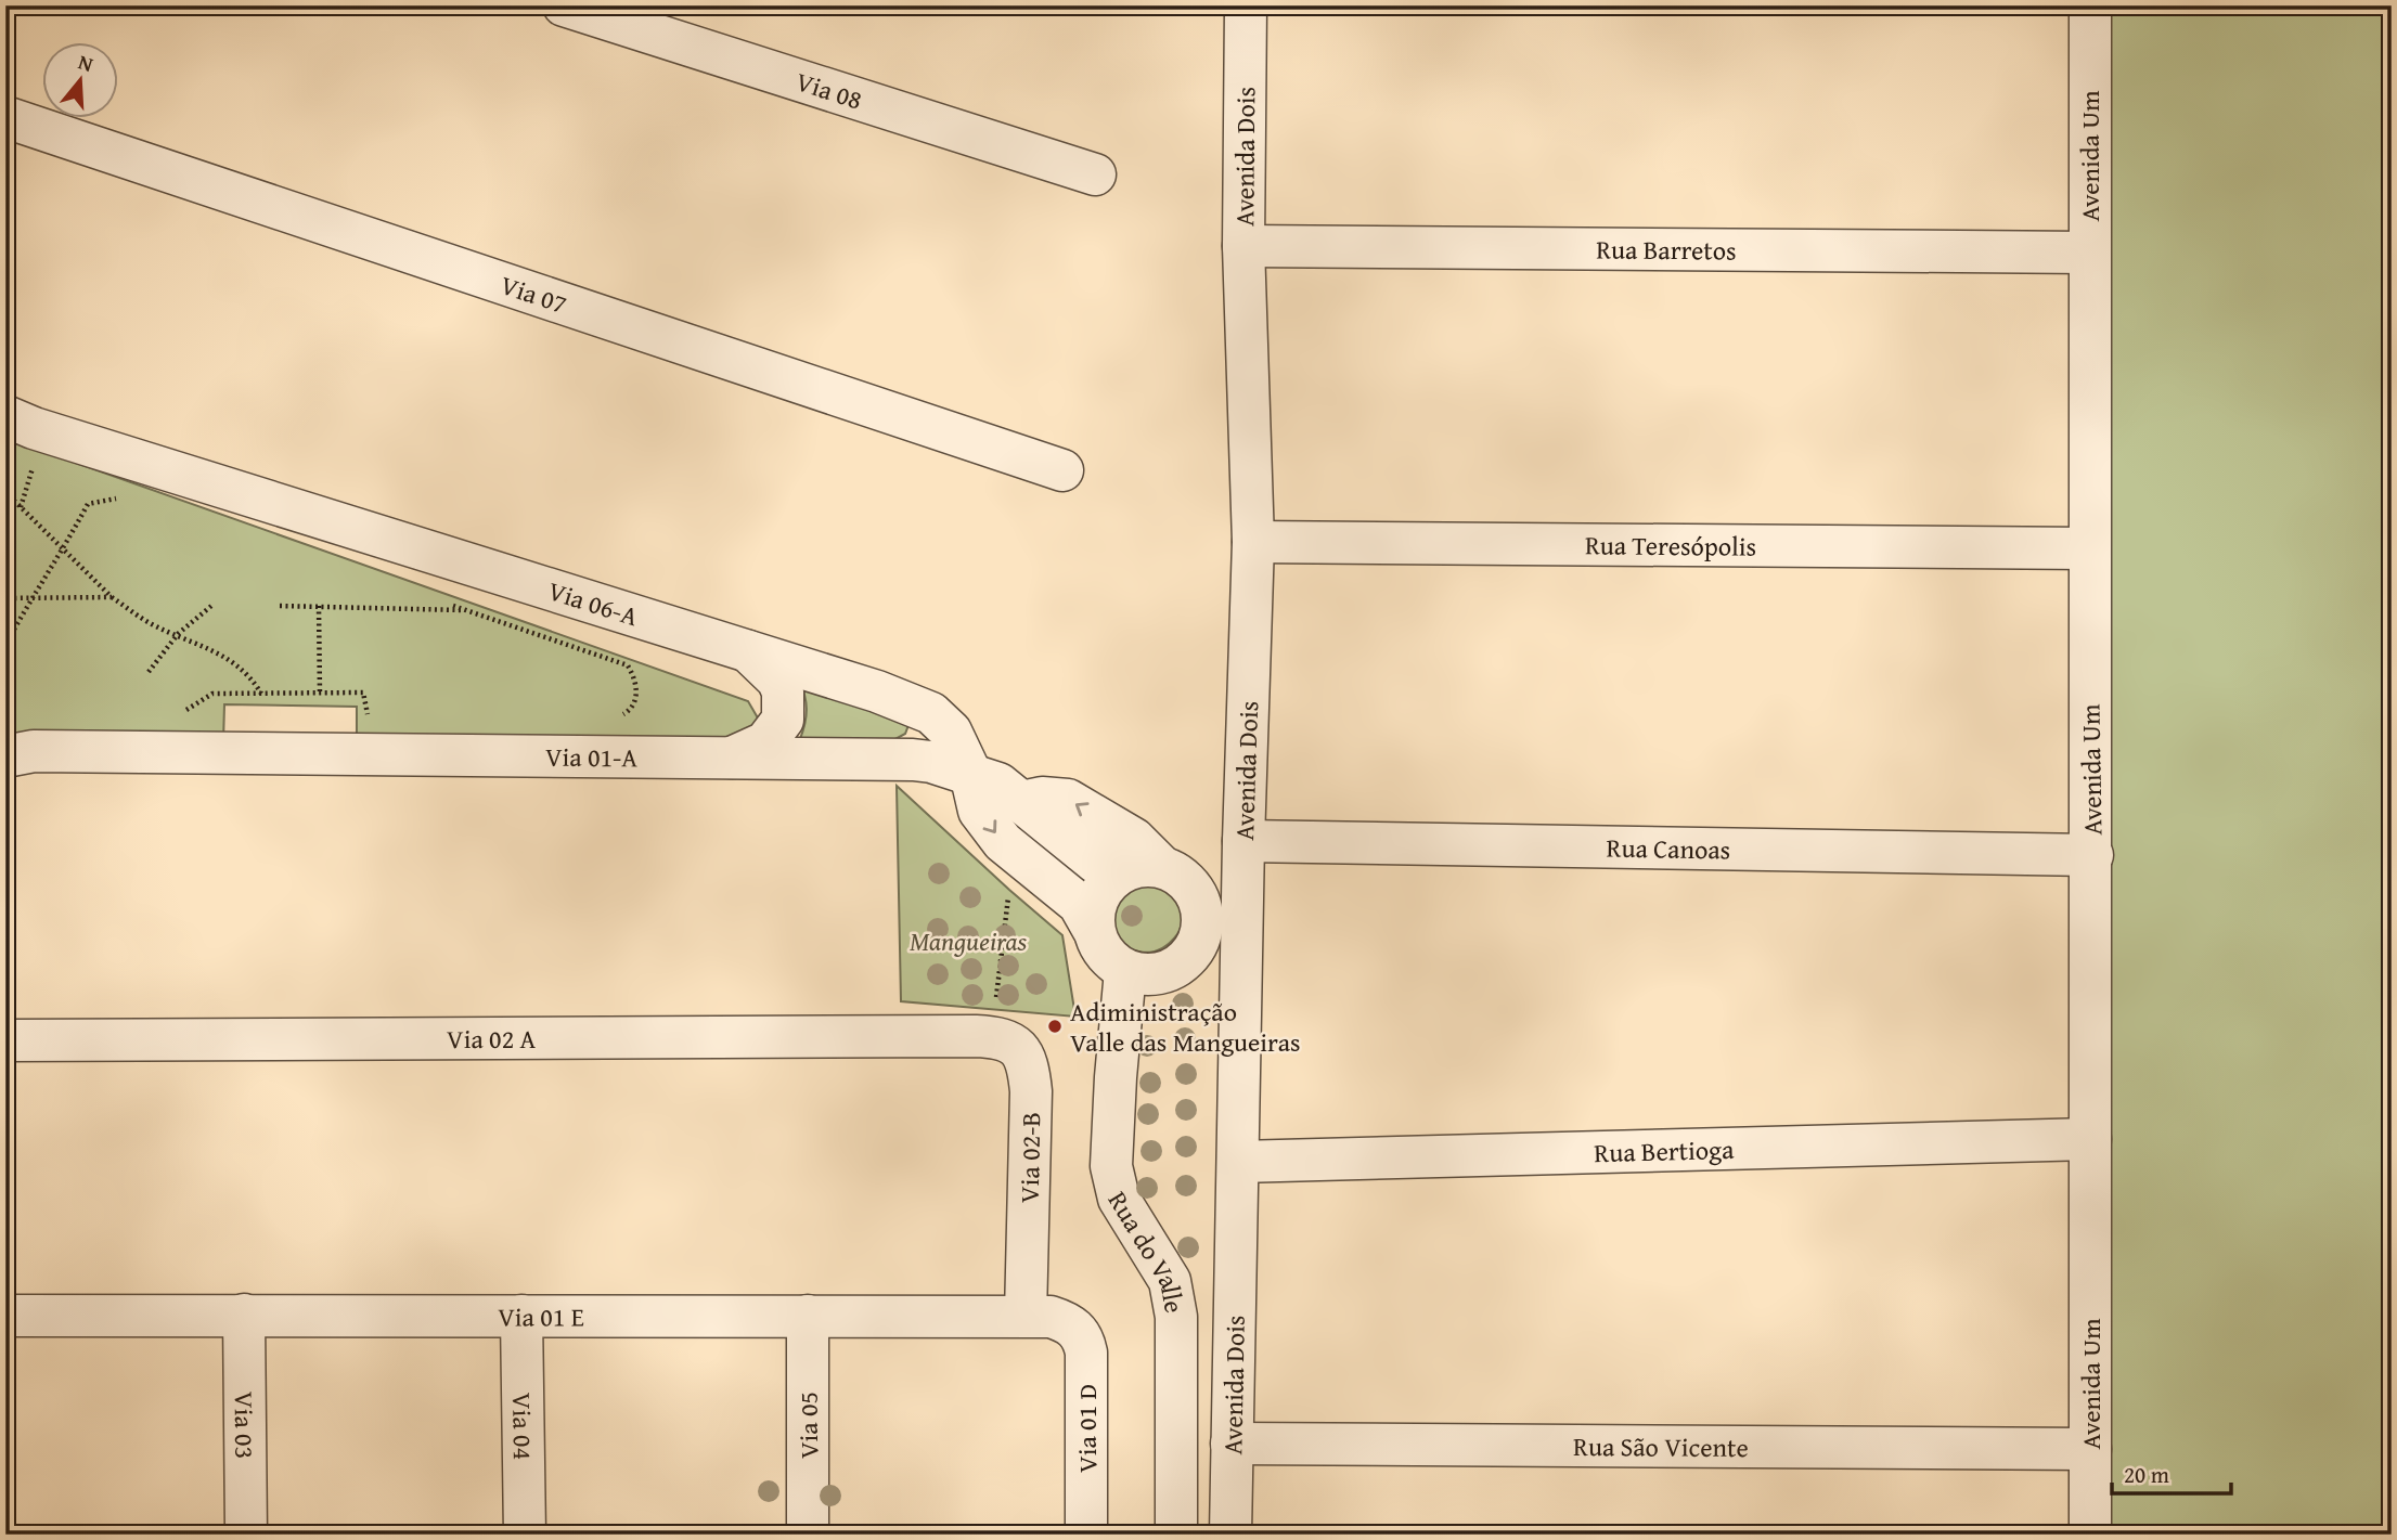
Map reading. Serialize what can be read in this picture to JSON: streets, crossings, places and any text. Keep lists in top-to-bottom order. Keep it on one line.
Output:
{"streets":{"street":["Via 08","Avenida Dois","Avenida Um","Rua Barretos","Via 07","Rua Teresópolis","Via 06-A","Via 01-A","Rua Canoas","Via 02 A","Rua Bertioga","Via 02-B","Rua do Valle","Via 01 E","Via 03","Via 04","Via 05","Via 01 D","Rua São Vicente"]},"crossings":[["Avenida Dois","Rua Barretos"],["Avenida Dois","Rua Teresópolis"],["Avenida Dois","Rua Canoas"],["Avenida Dois","Rua Bertioga"],["Avenida Dois","Rua São Vicente"],["Avenida Um","Rua Barretos"],["Avenida Um","Rua Teresópolis"],["Avenida Um","Rua Canoas"],["Avenida Um","Rua Bertioga"],["Avenida Um","Rua São Vicente"],["Via 06-A","Via 01-A"],["Via 02 A","Via 02-B"],["Via 02-B","Via 01 E"],["Via 01 E","Via 03"],["Via 01 E","Via 04"],["Via 01 E","Via 05"],["Via 01 E","Via 01 D"]],"parks":["Mangueiras"],"places":["Adiministração Valle das Mangueiras"],"scale_bar":"20 m","north":"top"}
